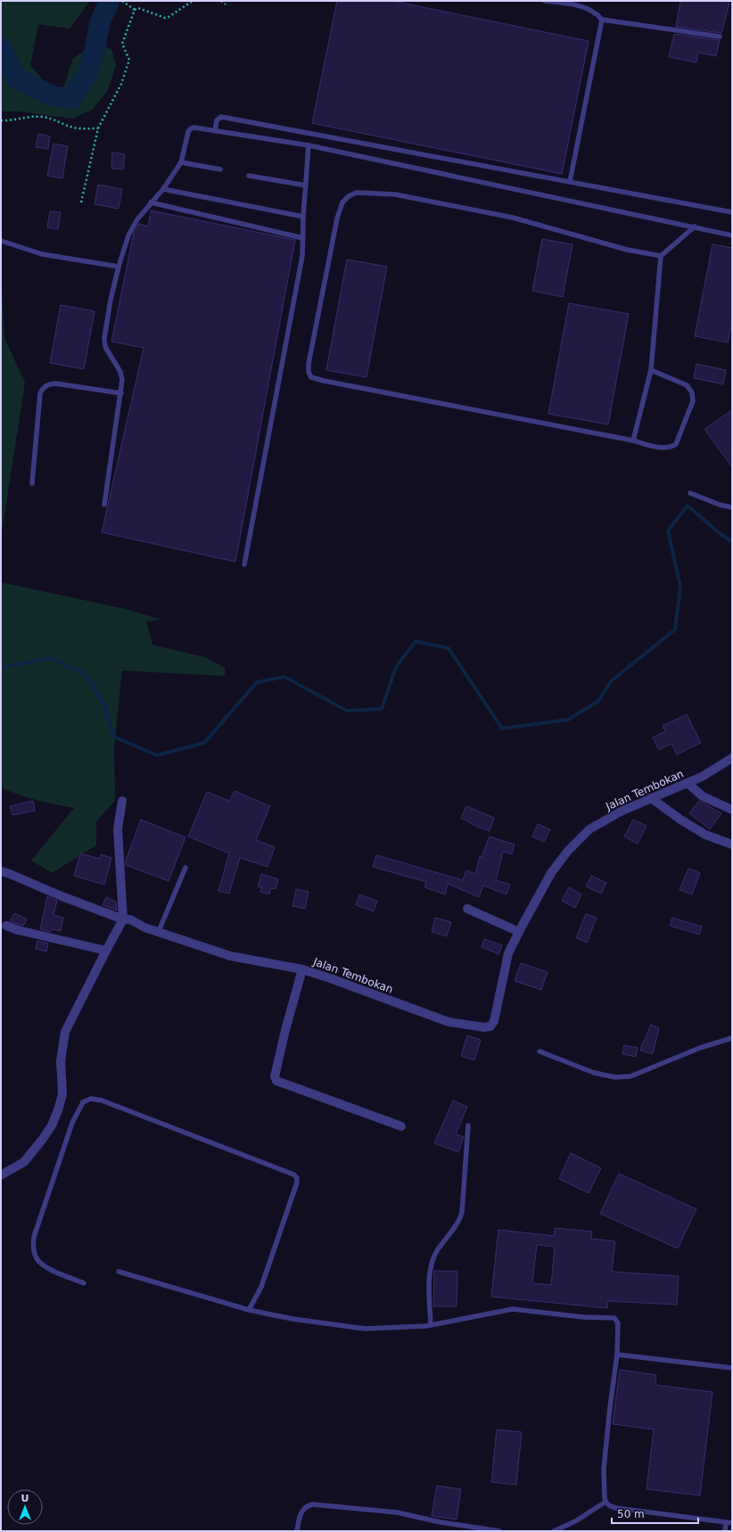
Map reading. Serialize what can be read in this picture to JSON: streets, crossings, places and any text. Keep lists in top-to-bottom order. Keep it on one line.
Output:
{"streets":{"street":["Jalan Tembokan"]},"scale_bar":"50 m","north":"top"}
